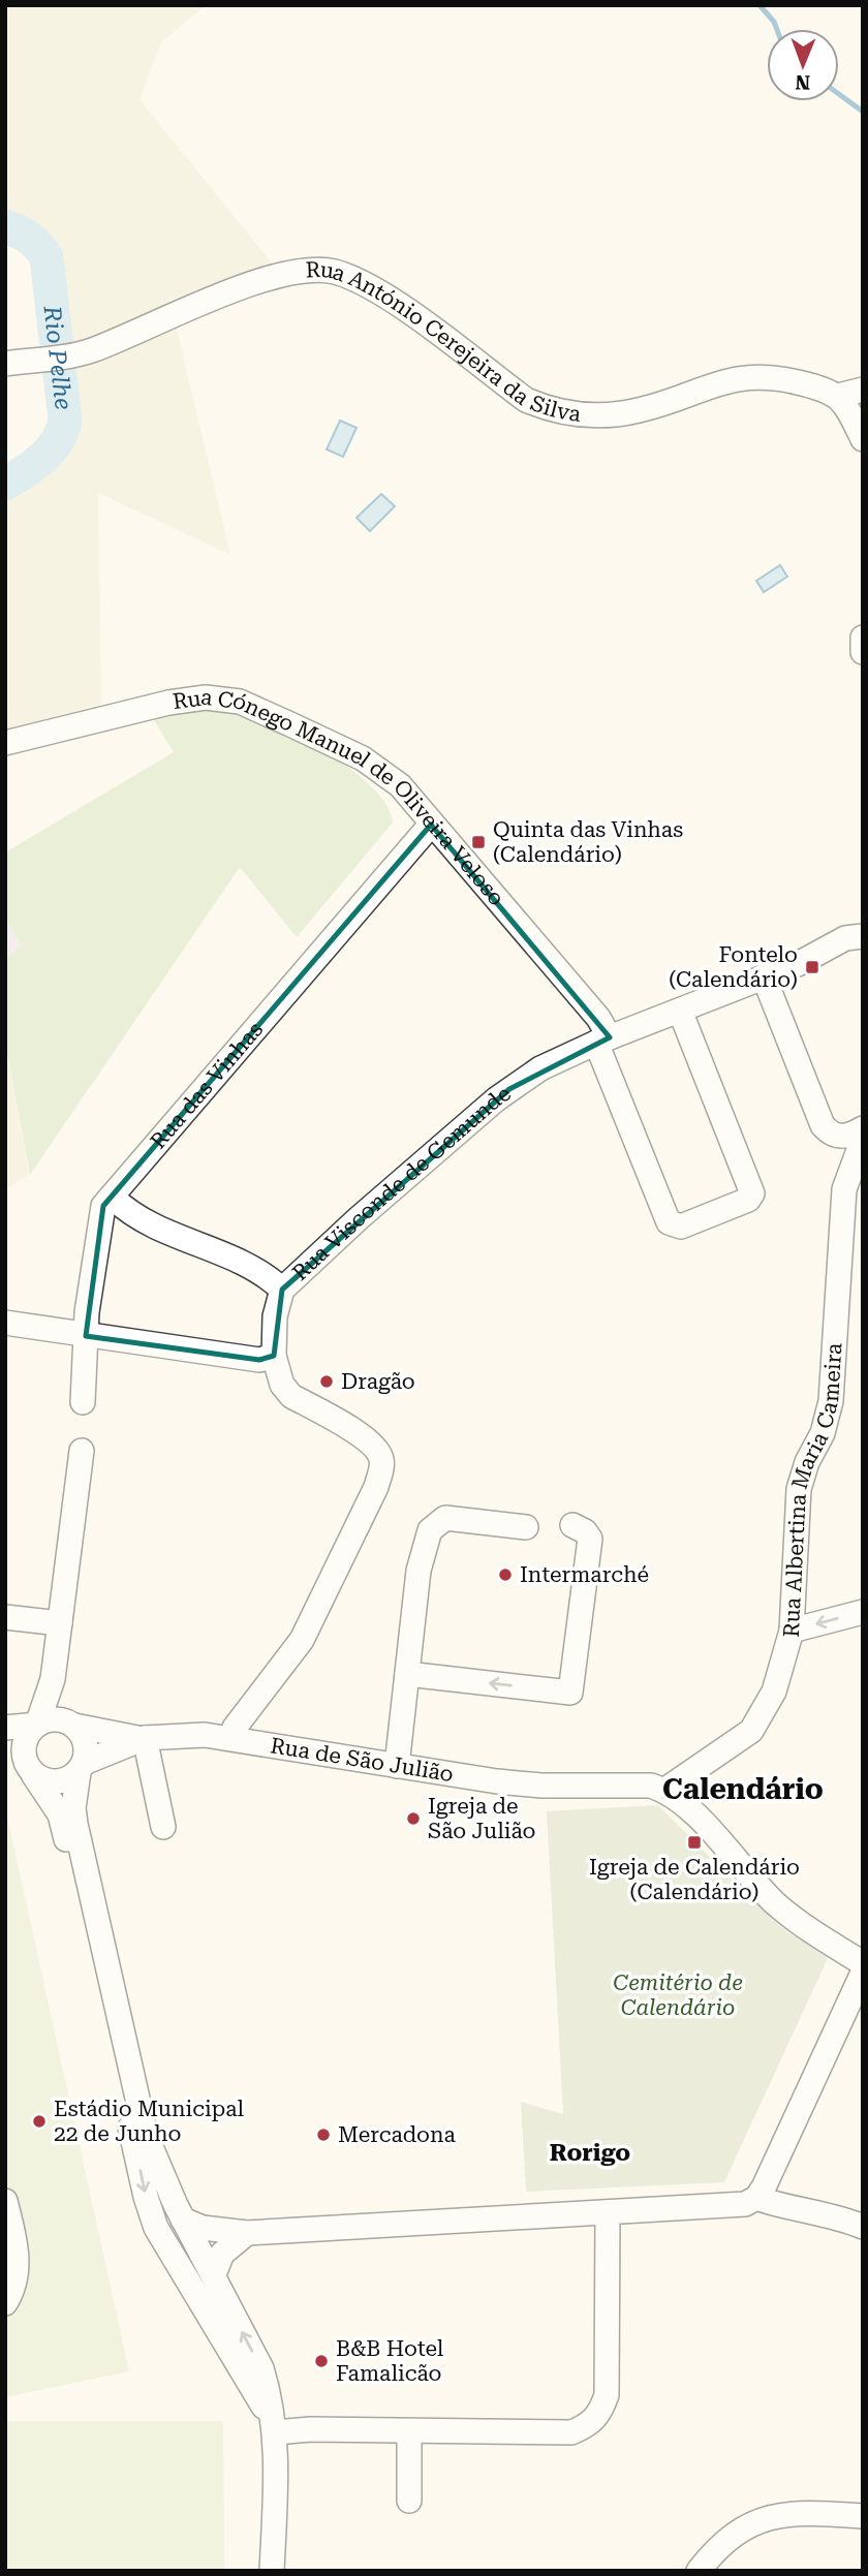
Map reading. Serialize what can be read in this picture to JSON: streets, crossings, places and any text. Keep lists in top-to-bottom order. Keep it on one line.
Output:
{"streets":{"street":["Rua António Cerejeira da Silva","Rua Cónego Manuel de Oliveira Veloso","Rua das Vinhas","Rua Visconde de Gemunde","Rua Albertina Maria Cameira","Rua de São Julião"]},"crossings":[["Rua Cónego Manuel de Oliveira Veloso","Rua das Vinhas"],["Rua Cónego Manuel de Oliveira Veloso","Rua Visconde de Gemunde"],["Rua Visconde de Gemunde","Rua de São Julião"],["Rua Albertina Maria Cameira","Rua de São Julião"]],"districts":["Calendário","Rorigo"],"water":["Rio Pelhe"],"parks":["Cemitério de Calendário"],"places":{"transit":["Quinta das Vinhas (Calendário)","Fontelo (Calendário)","Igreja de Calendário (Calendário)"],"other":["Dragão","Intermarché","Igreja de São Julião","Estádio Municipal 22 de Junho","Mercadona","B&B Hotel Famalicão"]},"north":"bottom"}
